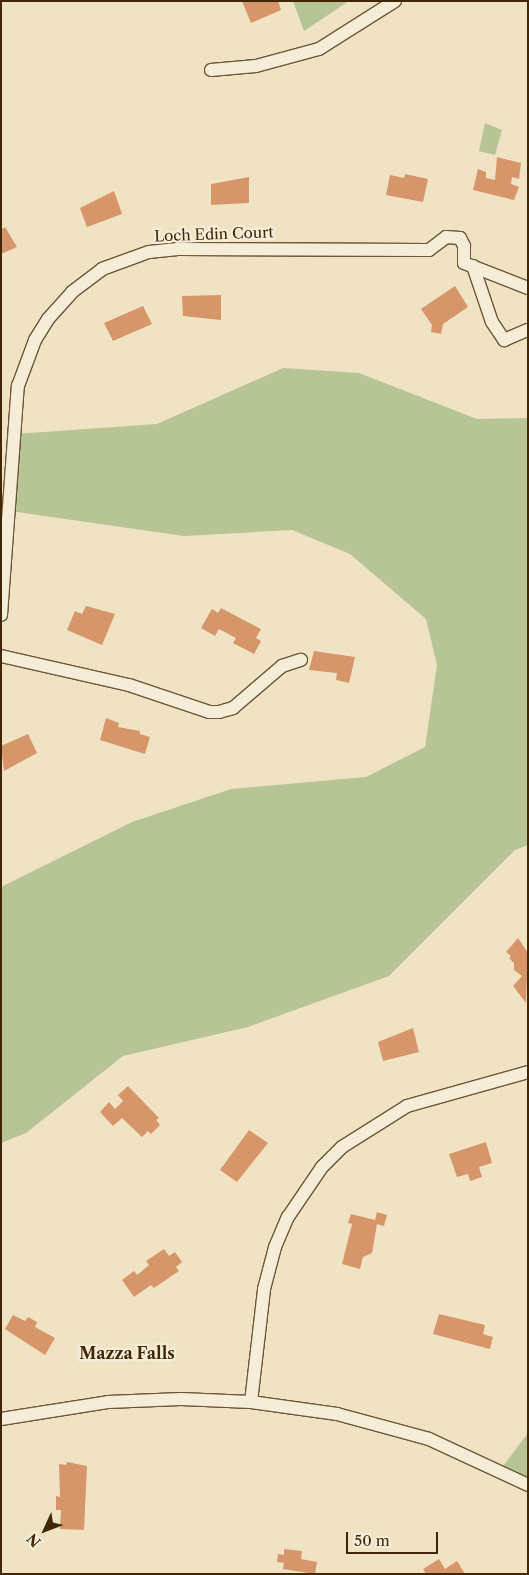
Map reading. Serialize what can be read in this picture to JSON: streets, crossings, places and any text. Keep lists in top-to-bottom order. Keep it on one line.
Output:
{"streets":{"street":["Loch Edin Court"]},"districts":["Mazza Falls"],"scale_bar":"50 m","north":"bottom left"}
